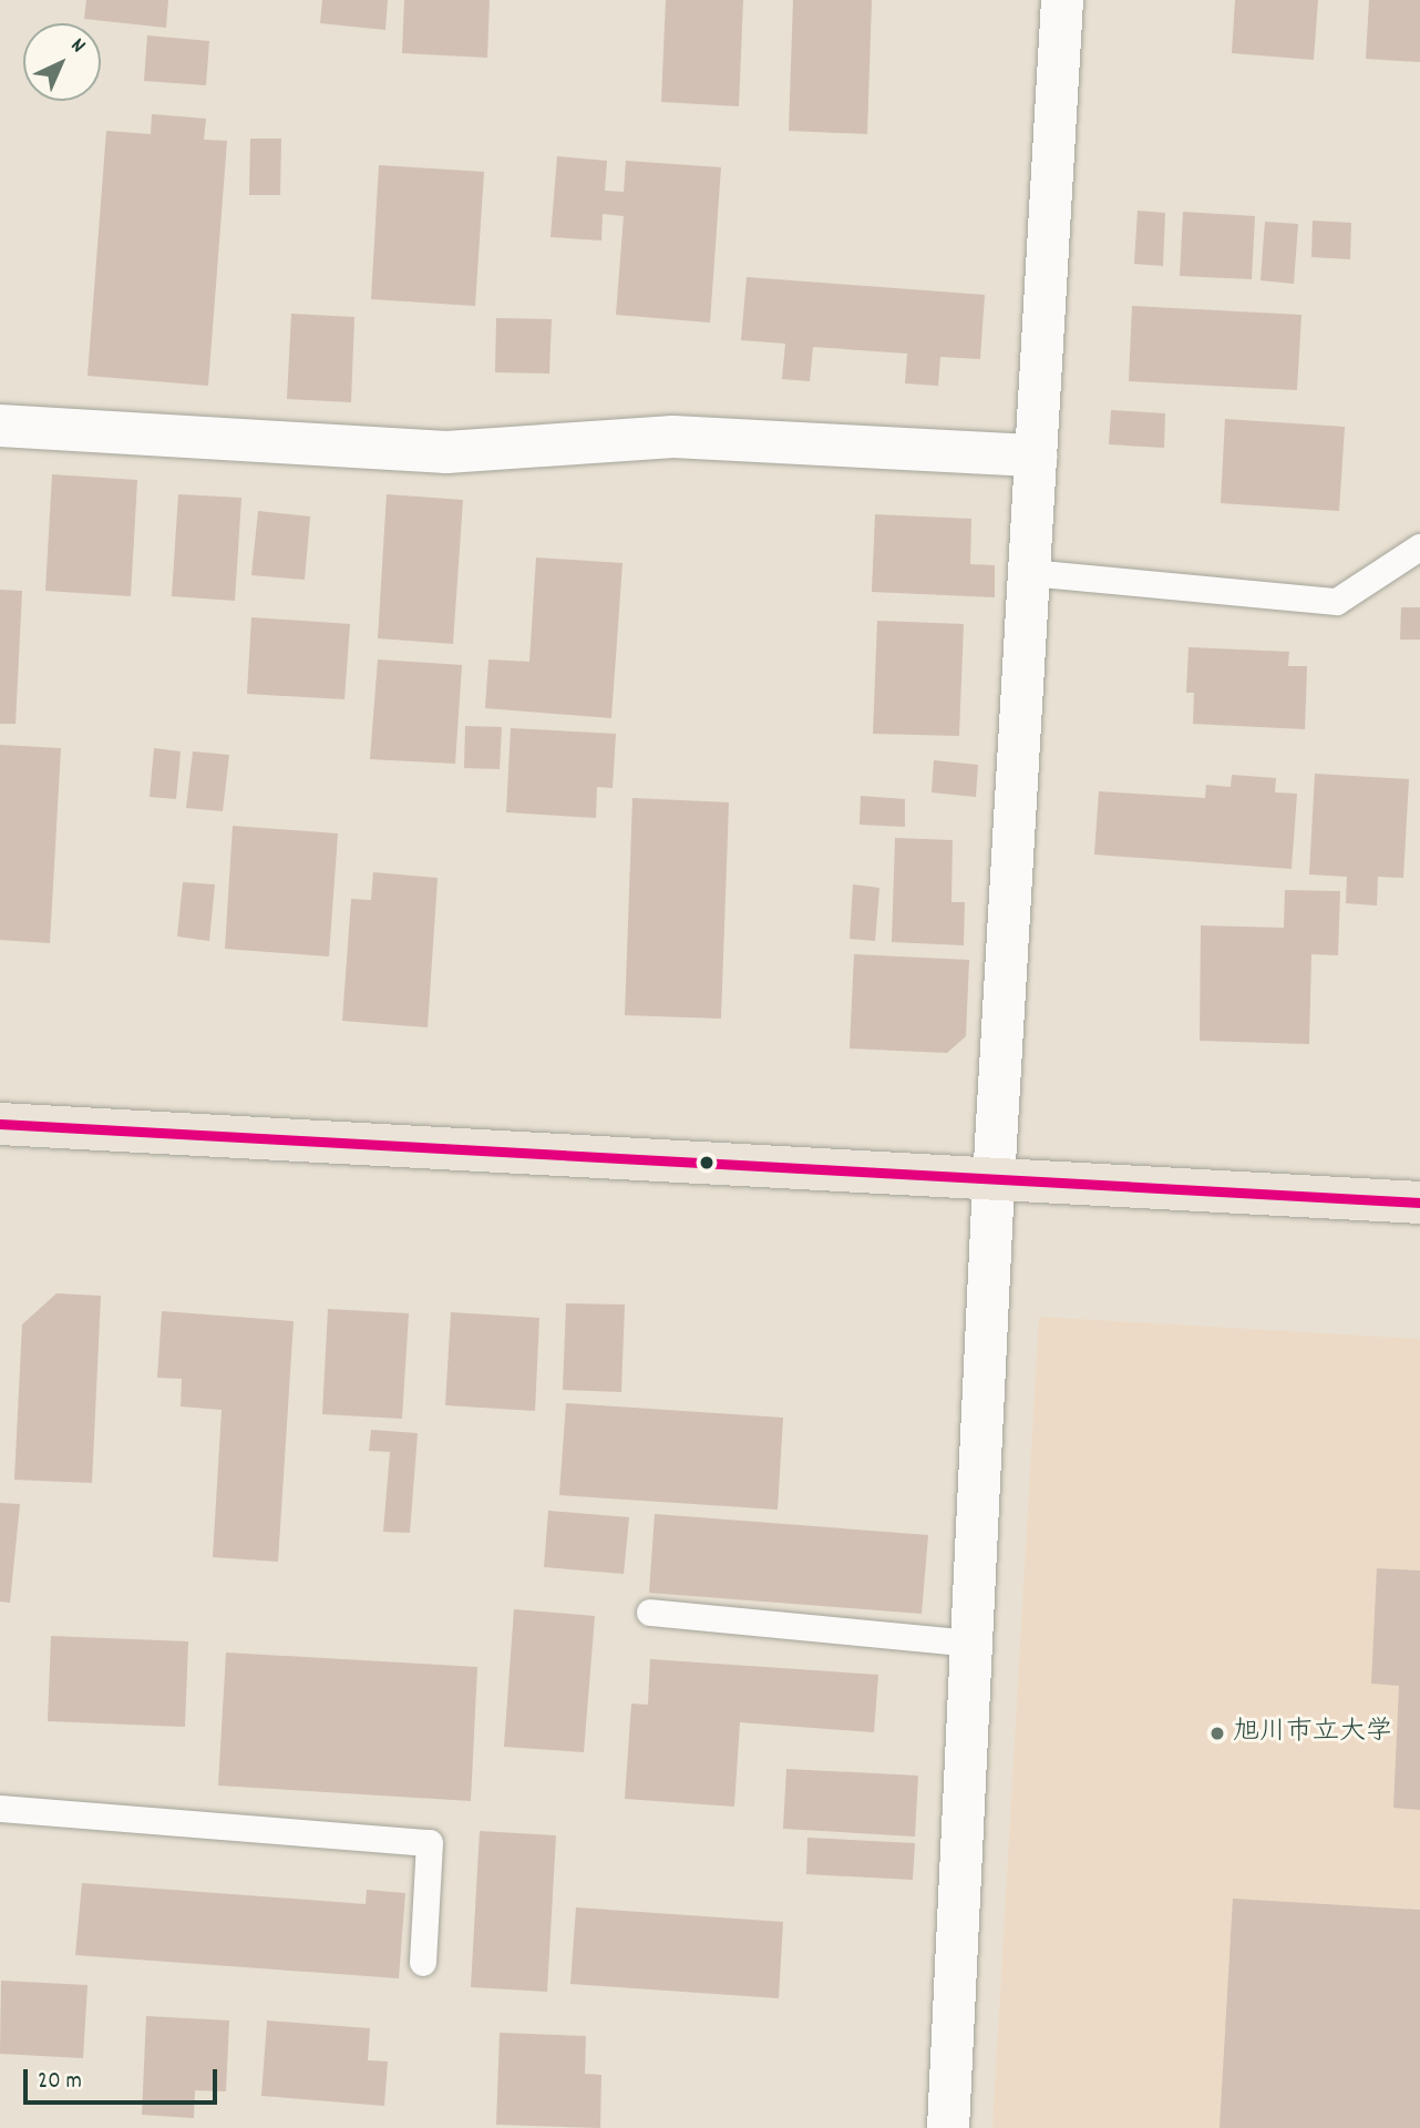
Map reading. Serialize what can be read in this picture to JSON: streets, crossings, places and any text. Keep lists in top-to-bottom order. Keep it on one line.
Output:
{"places":["旭川市立大学"],"scale_bar":"20 m","north":"top right"}
